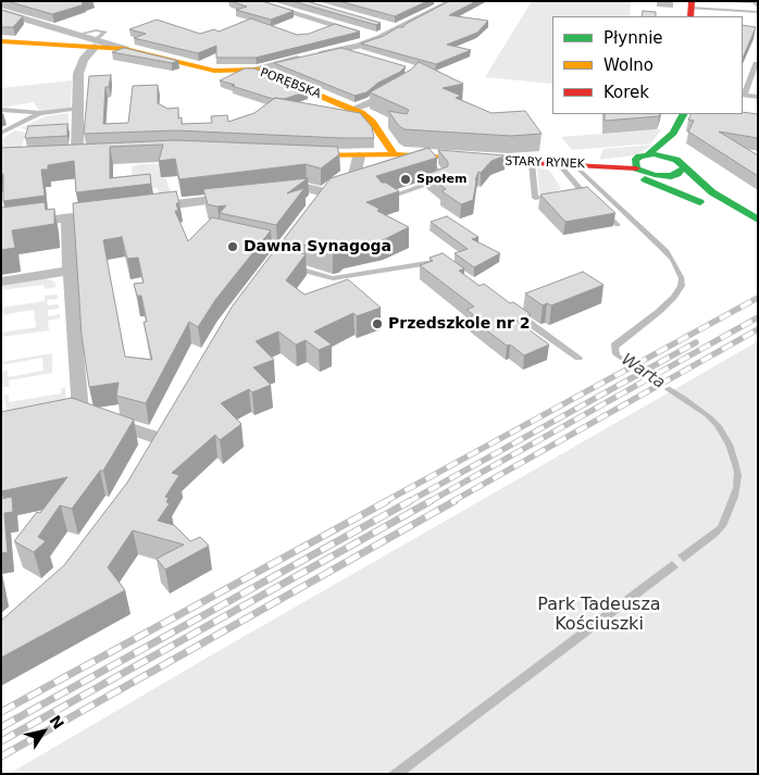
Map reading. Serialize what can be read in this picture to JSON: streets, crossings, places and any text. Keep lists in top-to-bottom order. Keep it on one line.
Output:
{"streets":{"street":["PORĘBSKA","STARY RYNEK"]},"crossings":[["PORĘBSKA","STARY RYNEK"]],"water":["Warta"],"parks":["Park Tadeusza Kościuszki"],"places":["Społem","Dawna Synagoga","Przedszkole nr 2"],"legend":["Płynnie","Wolno","Korek"],"north":"top right"}
